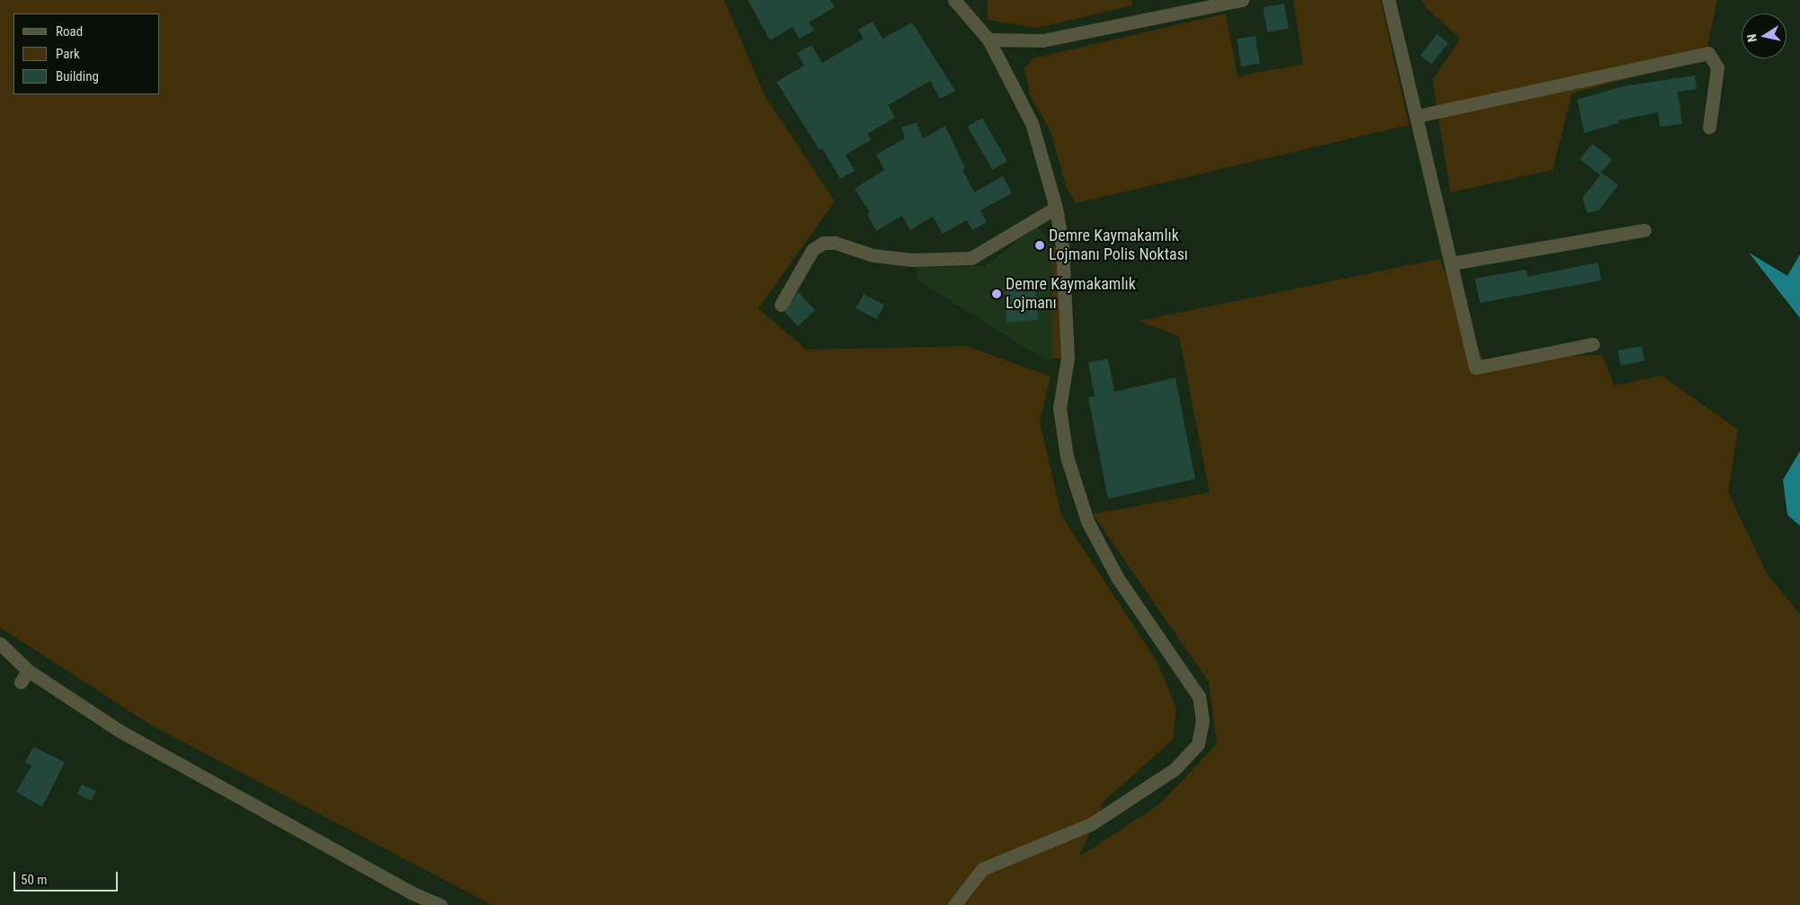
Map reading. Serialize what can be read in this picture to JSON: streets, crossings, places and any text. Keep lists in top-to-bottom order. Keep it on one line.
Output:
{"places":["Demre Kaymakamlık Lojmanı Polis Noktası","Demre Kaymakamlık Lojmanı"],"legend":["Road","Park","Building"],"scale_bar":"50 m","north":"left"}
